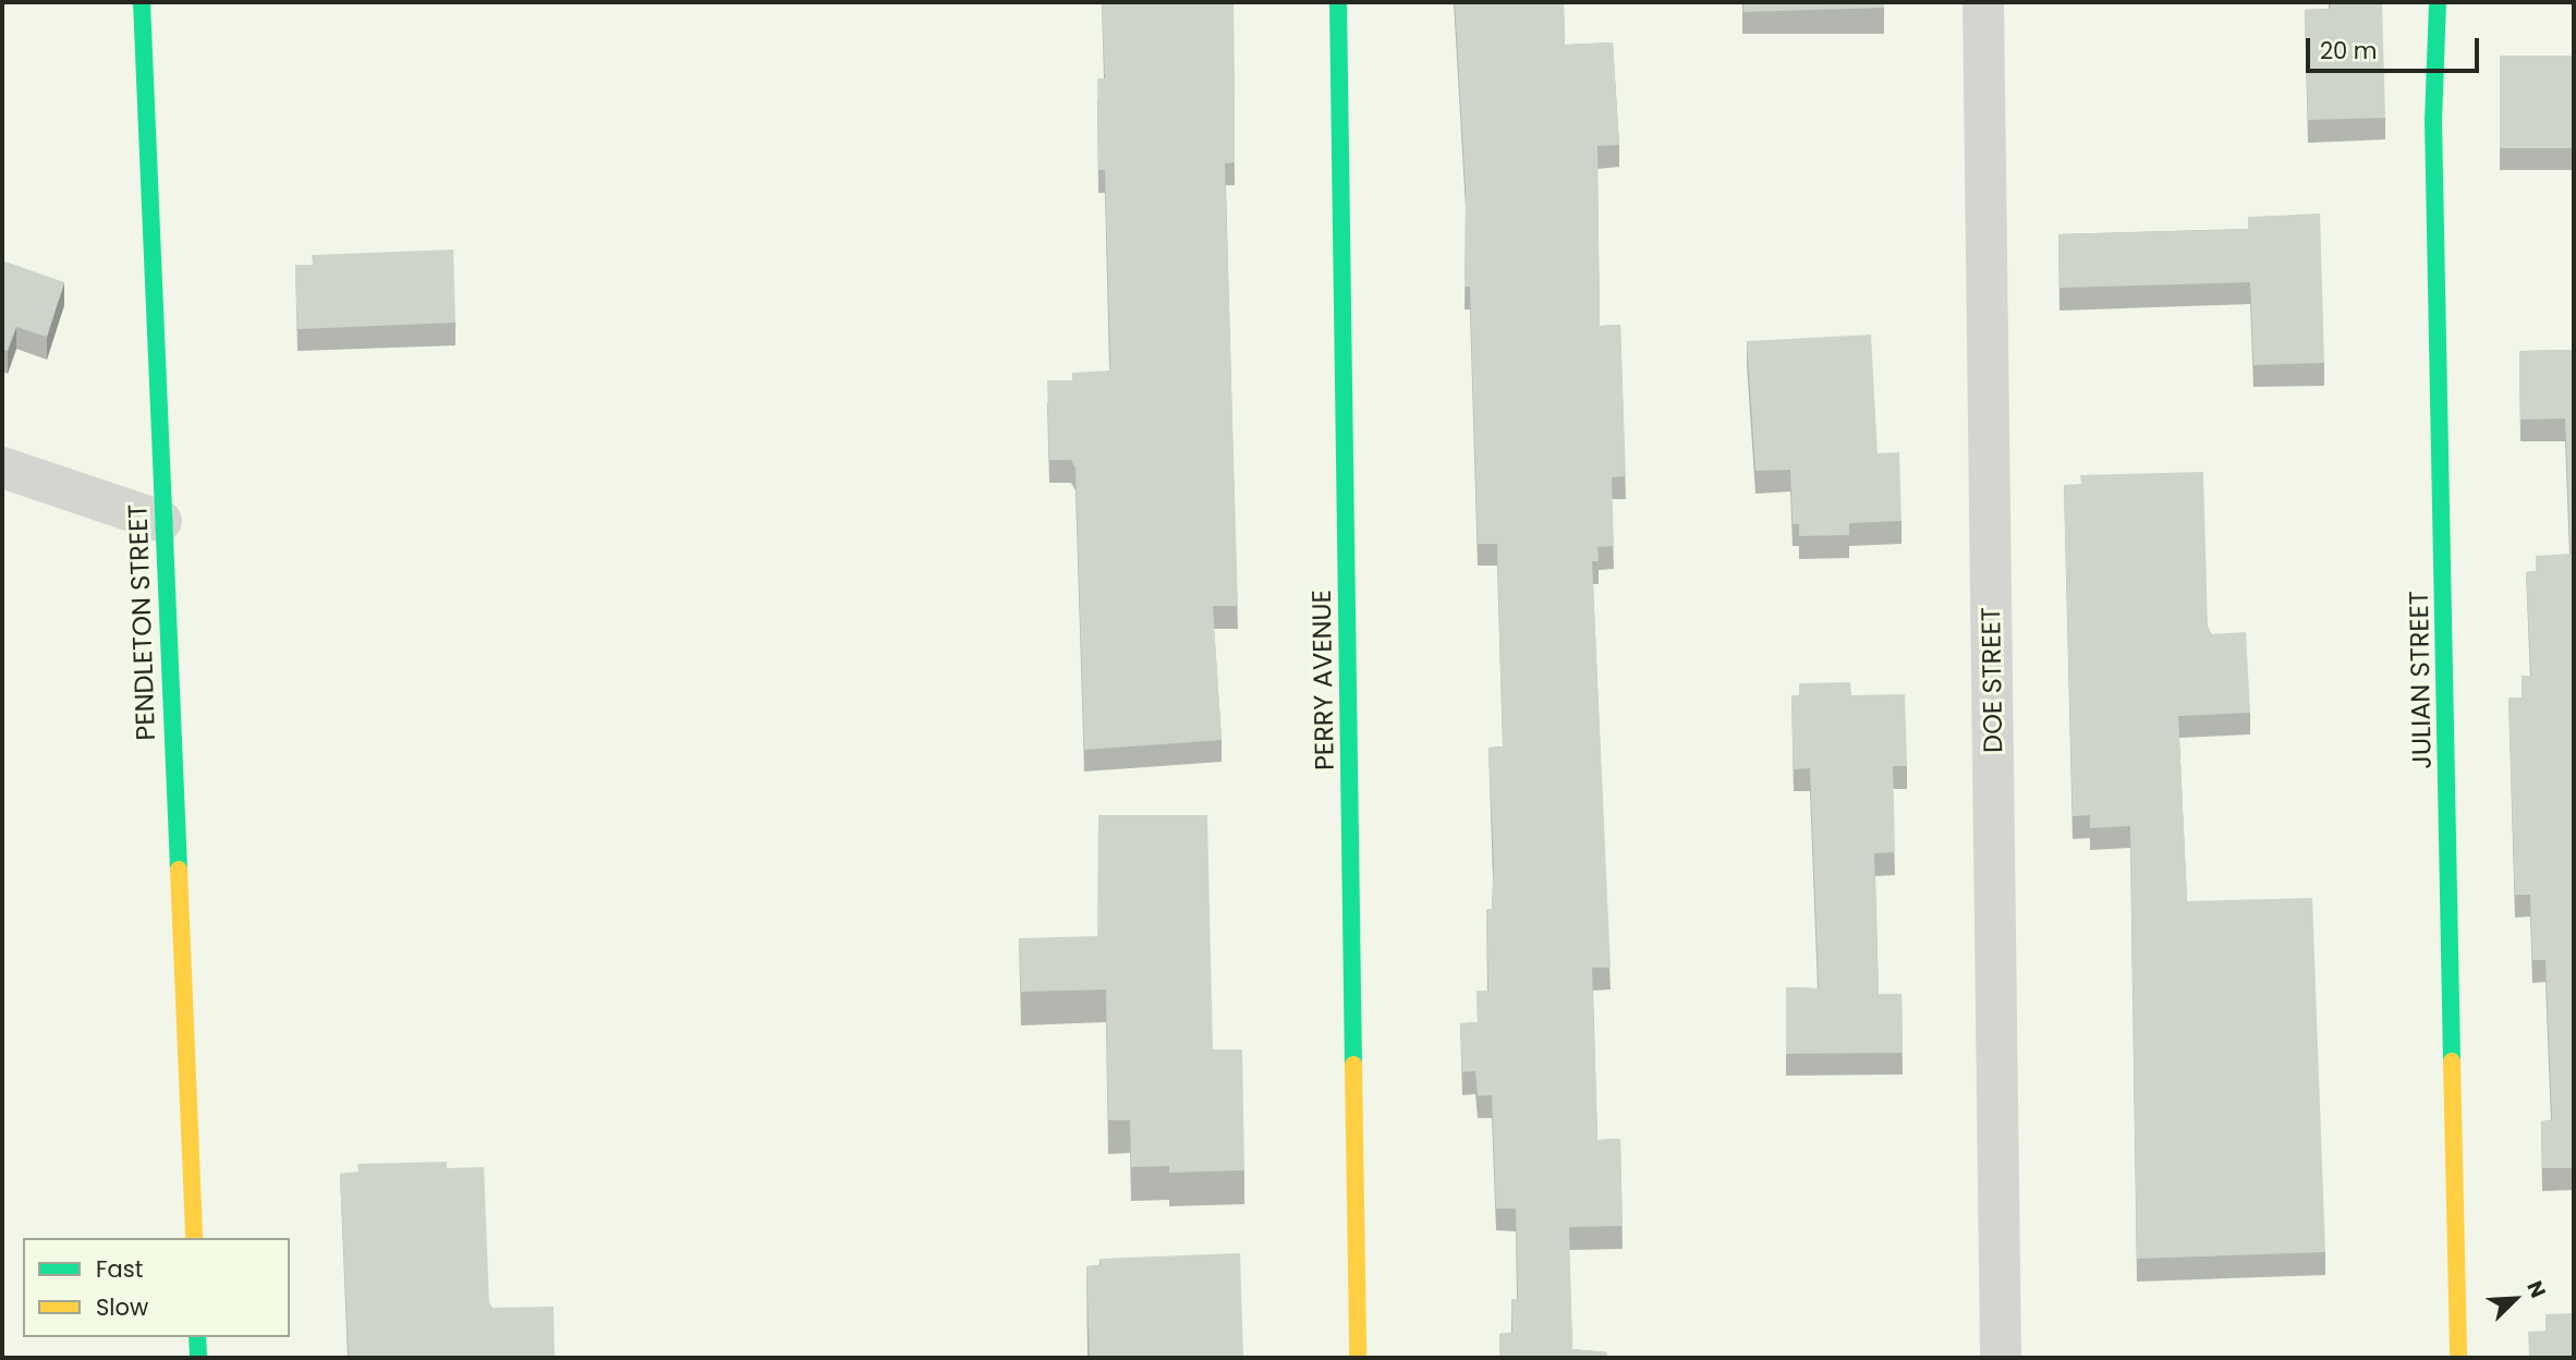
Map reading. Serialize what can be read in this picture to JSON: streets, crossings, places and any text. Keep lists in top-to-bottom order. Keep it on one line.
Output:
{"streets":{"street":["PENDLETON STREET","PERRY AVENUE","DOE STREET","JULIAN STREET"]},"legend":["Fast","Slow"],"scale_bar":"20 m","north":"top right"}
